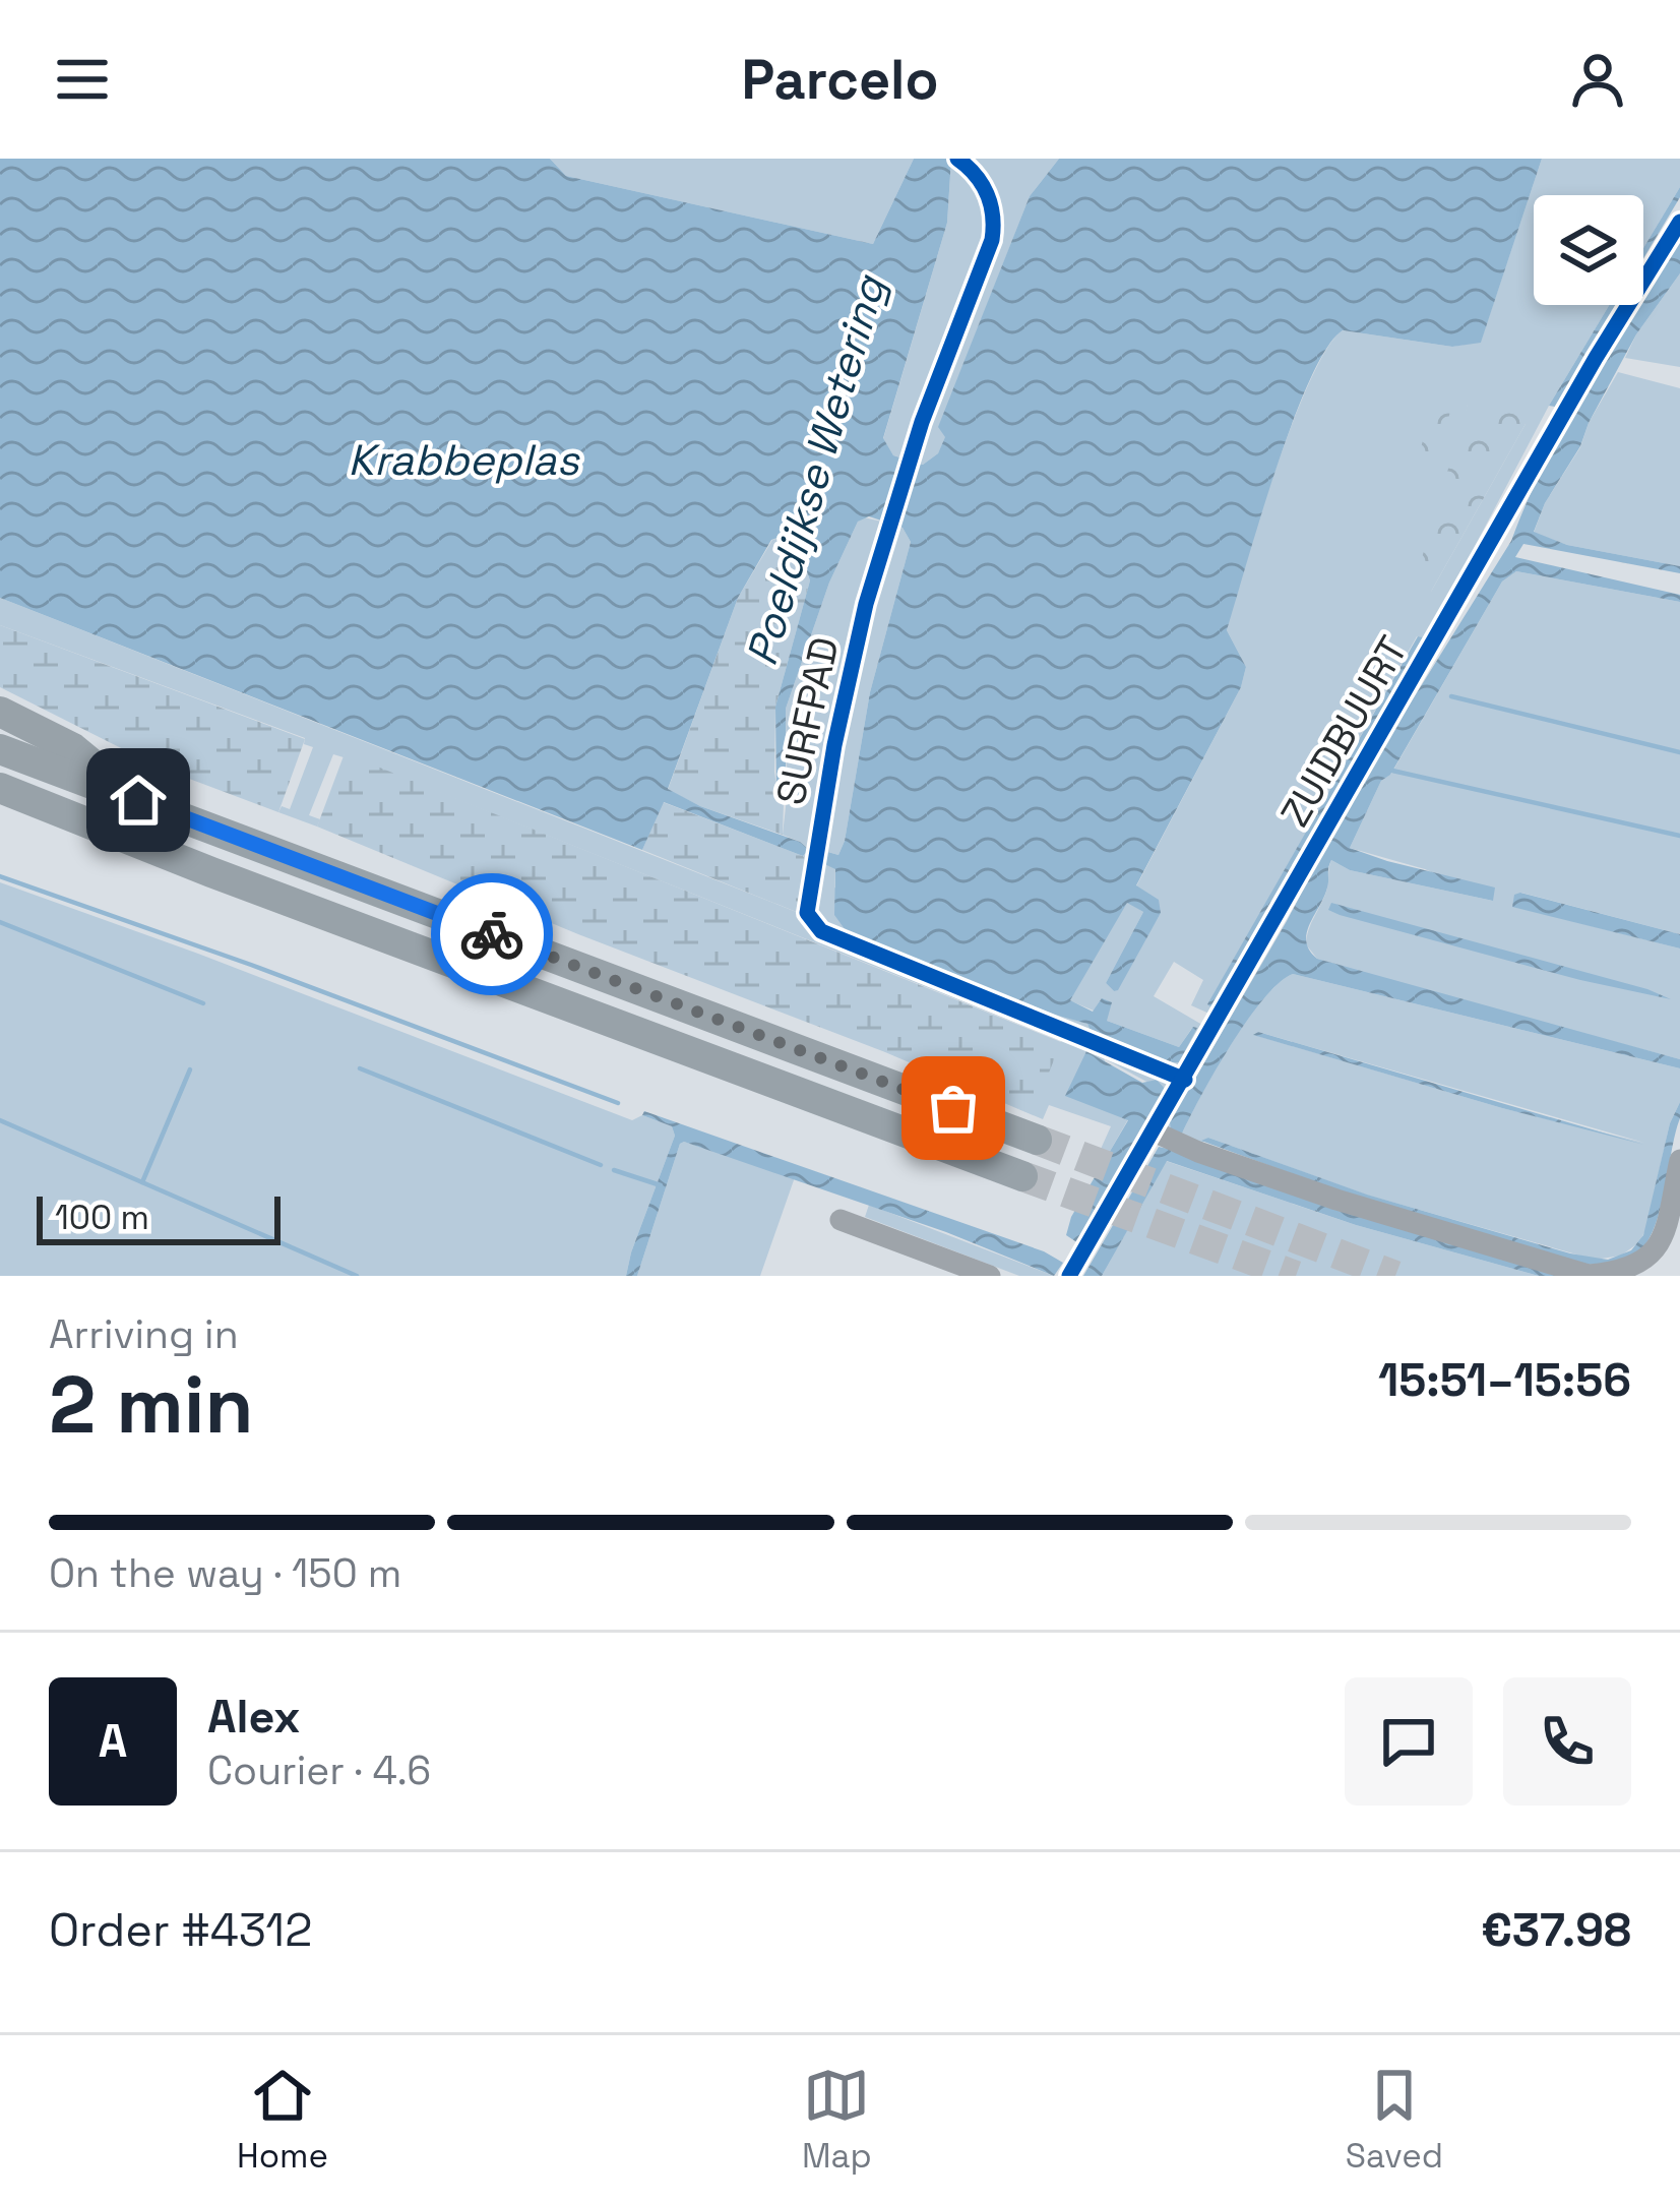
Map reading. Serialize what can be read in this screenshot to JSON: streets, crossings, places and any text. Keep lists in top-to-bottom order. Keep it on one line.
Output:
{"streets":{"street":["ZUIDBUURT"],"cycle path":["SURFPAD"]},"water":["Krabbeplas","Poeldijkse Wetering"],"scale_bar":"100 m","page":{"header":"Parcelo","scale":"100 m","heading":["2 min","Arriving in","15:51–15:56"],"panel":["Alex","Courier · 4.6","Order #4312","€37.98"],"bar":"On the way · 150 m","round":"A","tabs":["Home","Map","Saved"]}}
